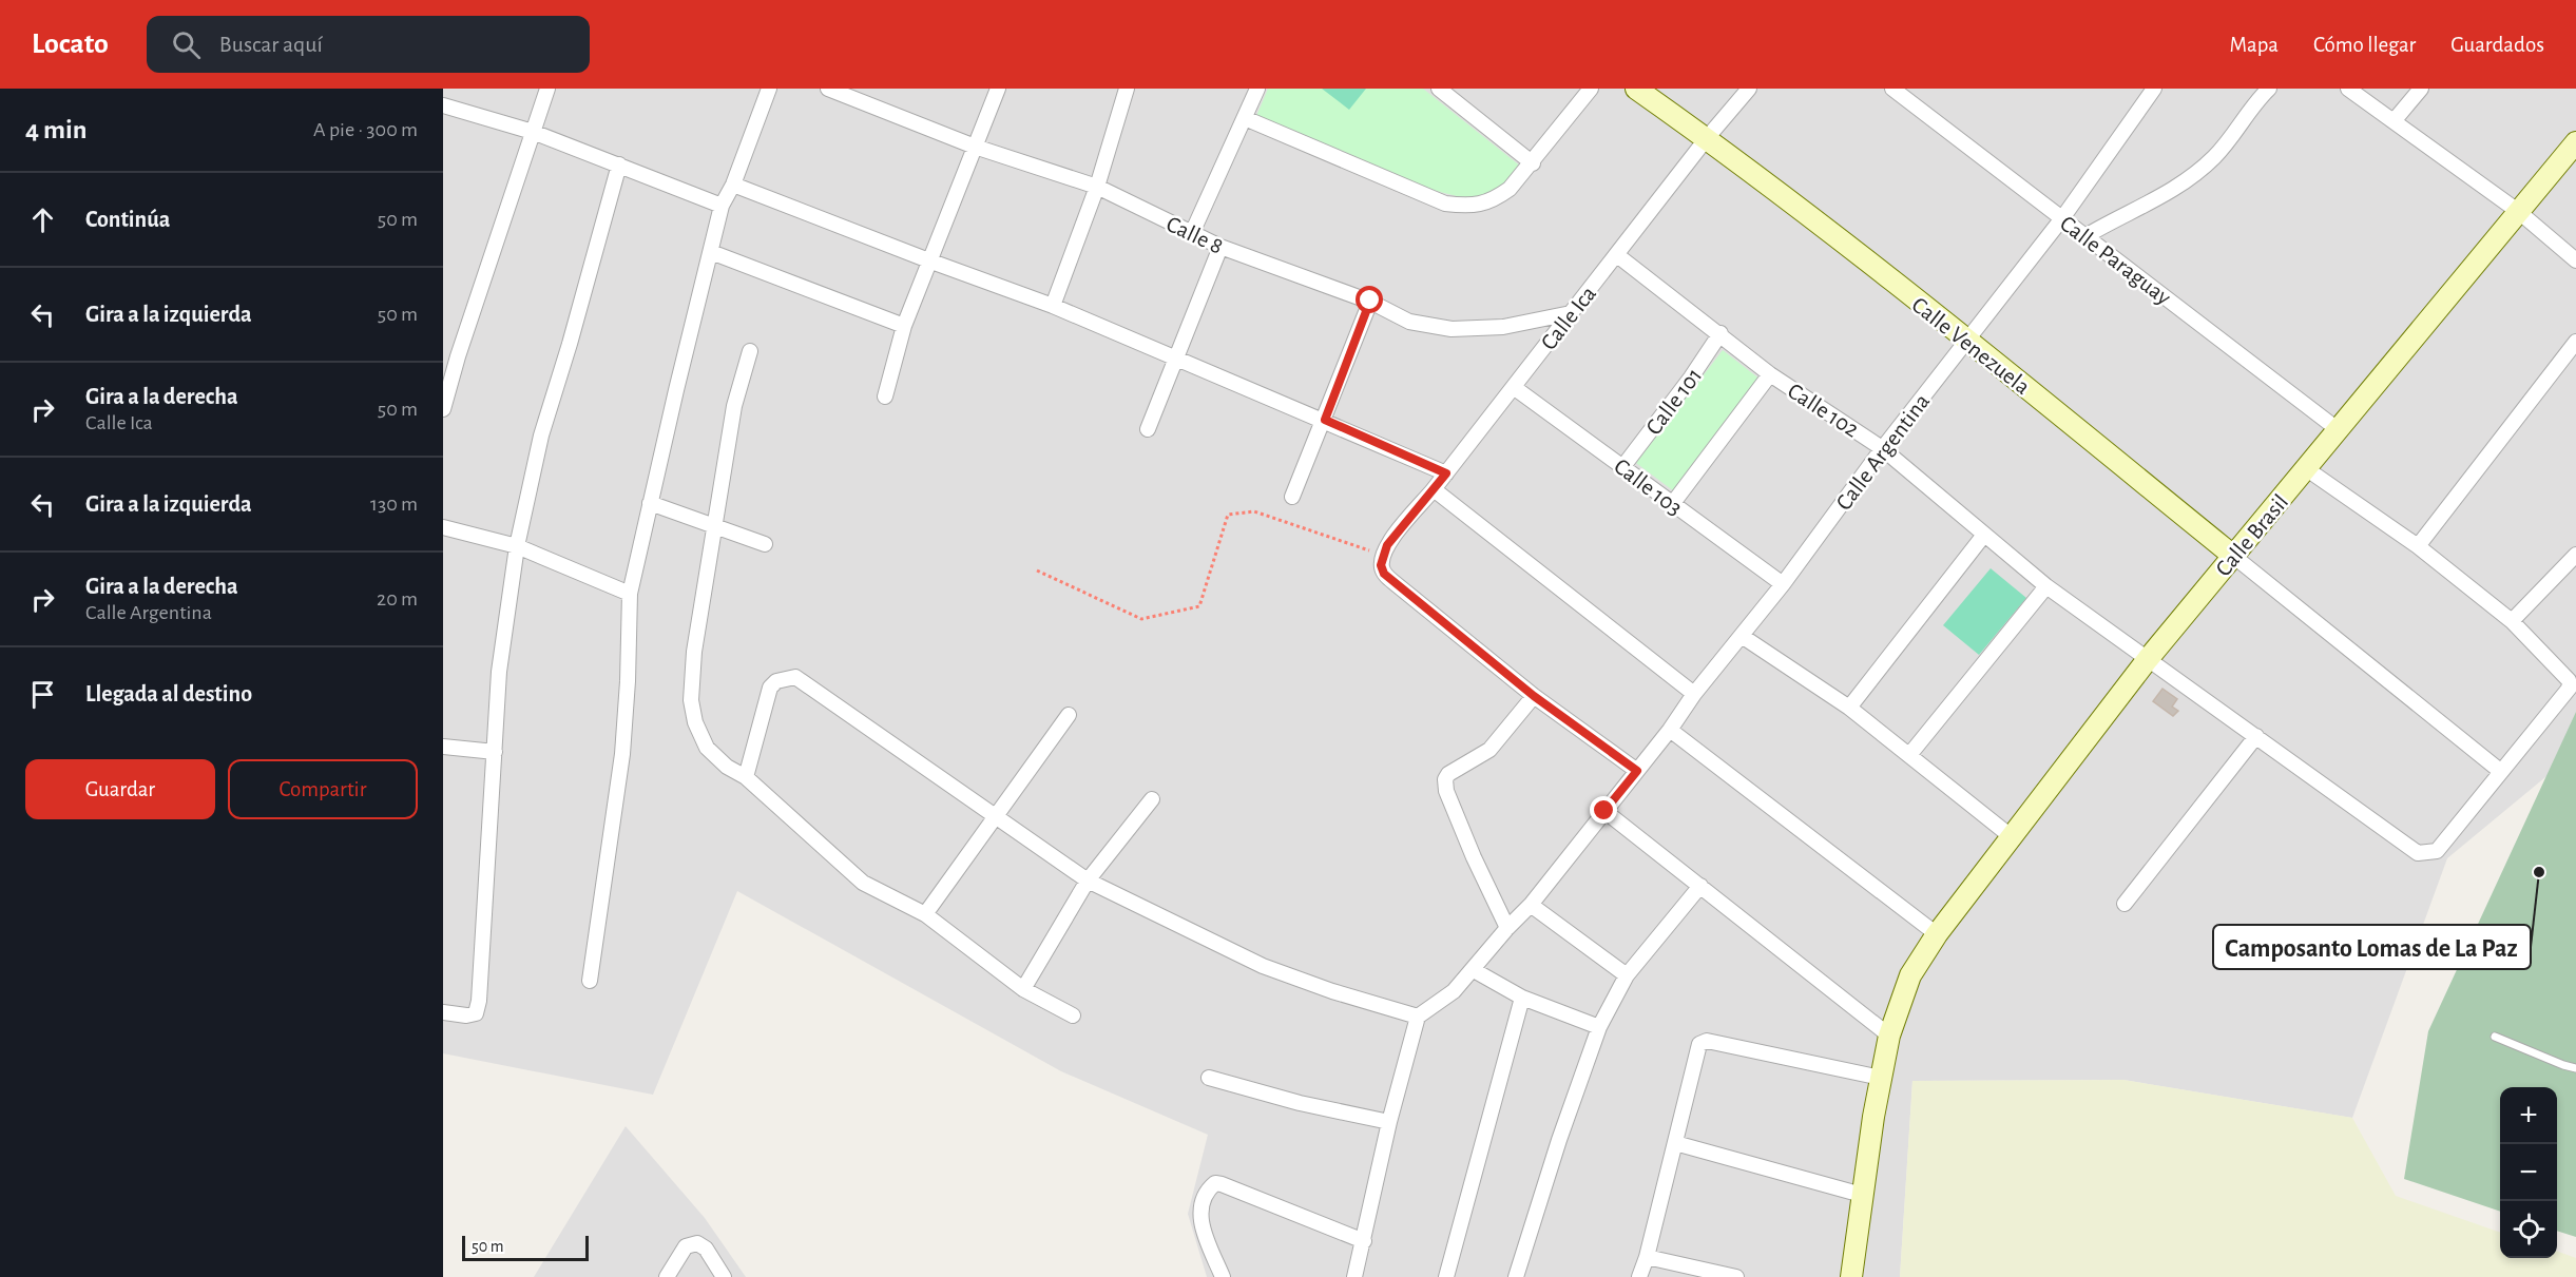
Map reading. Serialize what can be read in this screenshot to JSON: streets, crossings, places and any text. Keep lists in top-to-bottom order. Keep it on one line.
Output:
{"streets":{"main road":["Calle Venezuela","Calle Brasil"],"street":["Calle 8","Calle Paraguay","Calle Ica","Calle 101","Calle 102","Calle Argentina","Calle 103"]},"crossings":[["Calle 8","Calle Ica"],["Calle Paraguay","Calle Argentina"],["Calle Paraguay","Calle Brasil"],["Calle Ica","Calle Venezuela"],["Calle Ica","Calle 102"],["Calle Ica","Calle 103"],["Calle Venezuela","Calle Argentina"],["Calle Venezuela","Calle Brasil"],["Calle 101","Calle 102"],["Calle 101","Calle 103"],["Calle 102","Calle Argentina"],["Calle 102","Calle Brasil"],["Calle Argentina","Calle 103"]],"places":["Camposanto Lomas de La Paz"],"scale_bar":"50 m","page":{"header":"Locato","search":"Buscar aquí","nav":["Mapa","Cómo llegar","Guardados"],"heading":["4 min","A pie · 300 m"],"list":[["Continúa","50 m"],["Gira a la izquierda","50 m"],["Gira a la derecha","Calle Ica","50 m"],["Gira a la izquierda","130 m"],["Gira a la derecha","Calle Argentina","20 m"],"Llegada al destino"],"buttons":["Guardar","Compartir"],"map_buttons":["+","−"],"scale":"50 m"}}
